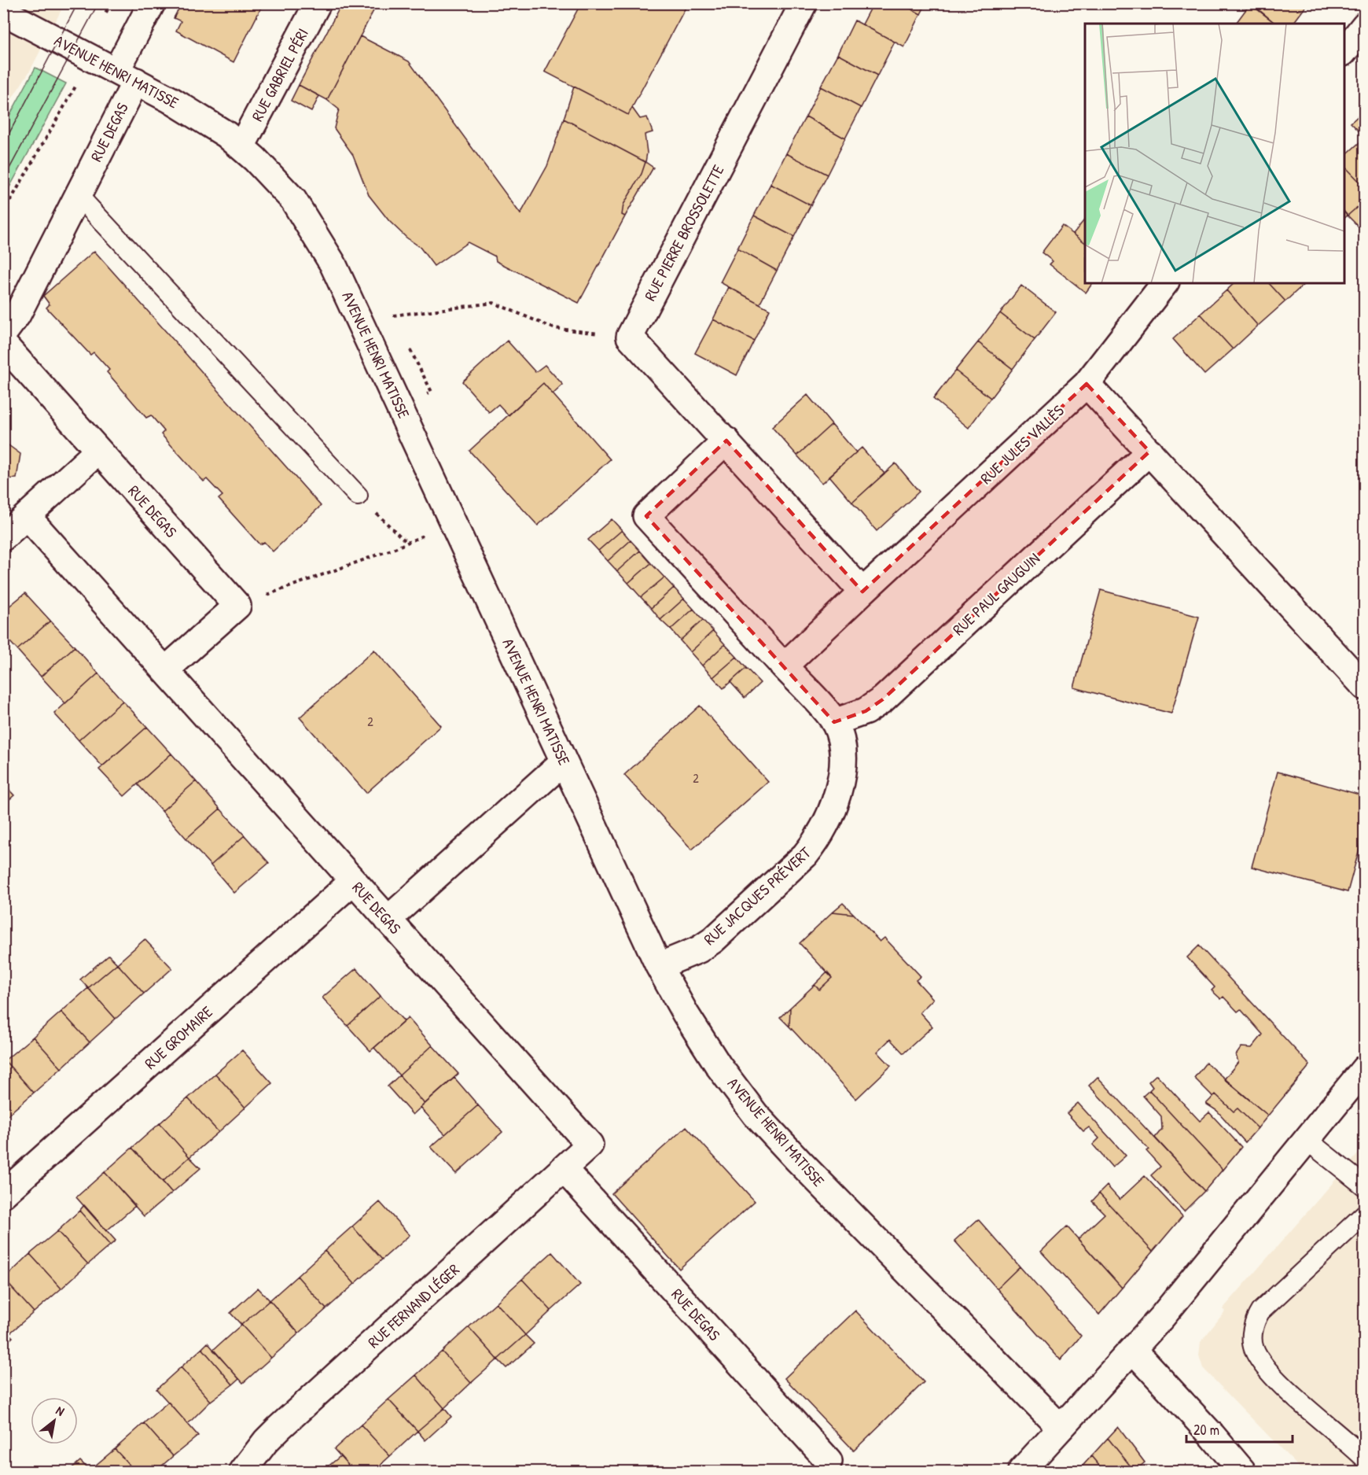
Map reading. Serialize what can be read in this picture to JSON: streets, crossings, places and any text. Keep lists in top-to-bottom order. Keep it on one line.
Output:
{"streets":{"street":["AVENUE HENRI MATISSE","RUE GABRIEL PÉRI","RUE DEGAS","RUE PIERRE BROSSOLETTE","RUE JULES VALLÈS","RUE PAUL GAUGUIN","RUE JACQUES PRÉVERT","RUE GROMAIRE","RUE FERNAND LÉGER"]},"crossings":[["AVENUE HENRI MATISSE","RUE GABRIEL PÉRI"],["AVENUE HENRI MATISSE","RUE DEGAS"],["AVENUE HENRI MATISSE","RUE JACQUES PRÉVERT"],["RUE DEGAS","RUE GROMAIRE"],["RUE DEGAS","RUE FERNAND LÉGER"],["RUE PAUL GAUGUIN","RUE JACQUES PRÉVERT"]],"house_numbers":["2","2"],"scale_bar":"20 m","north":"top right"}
